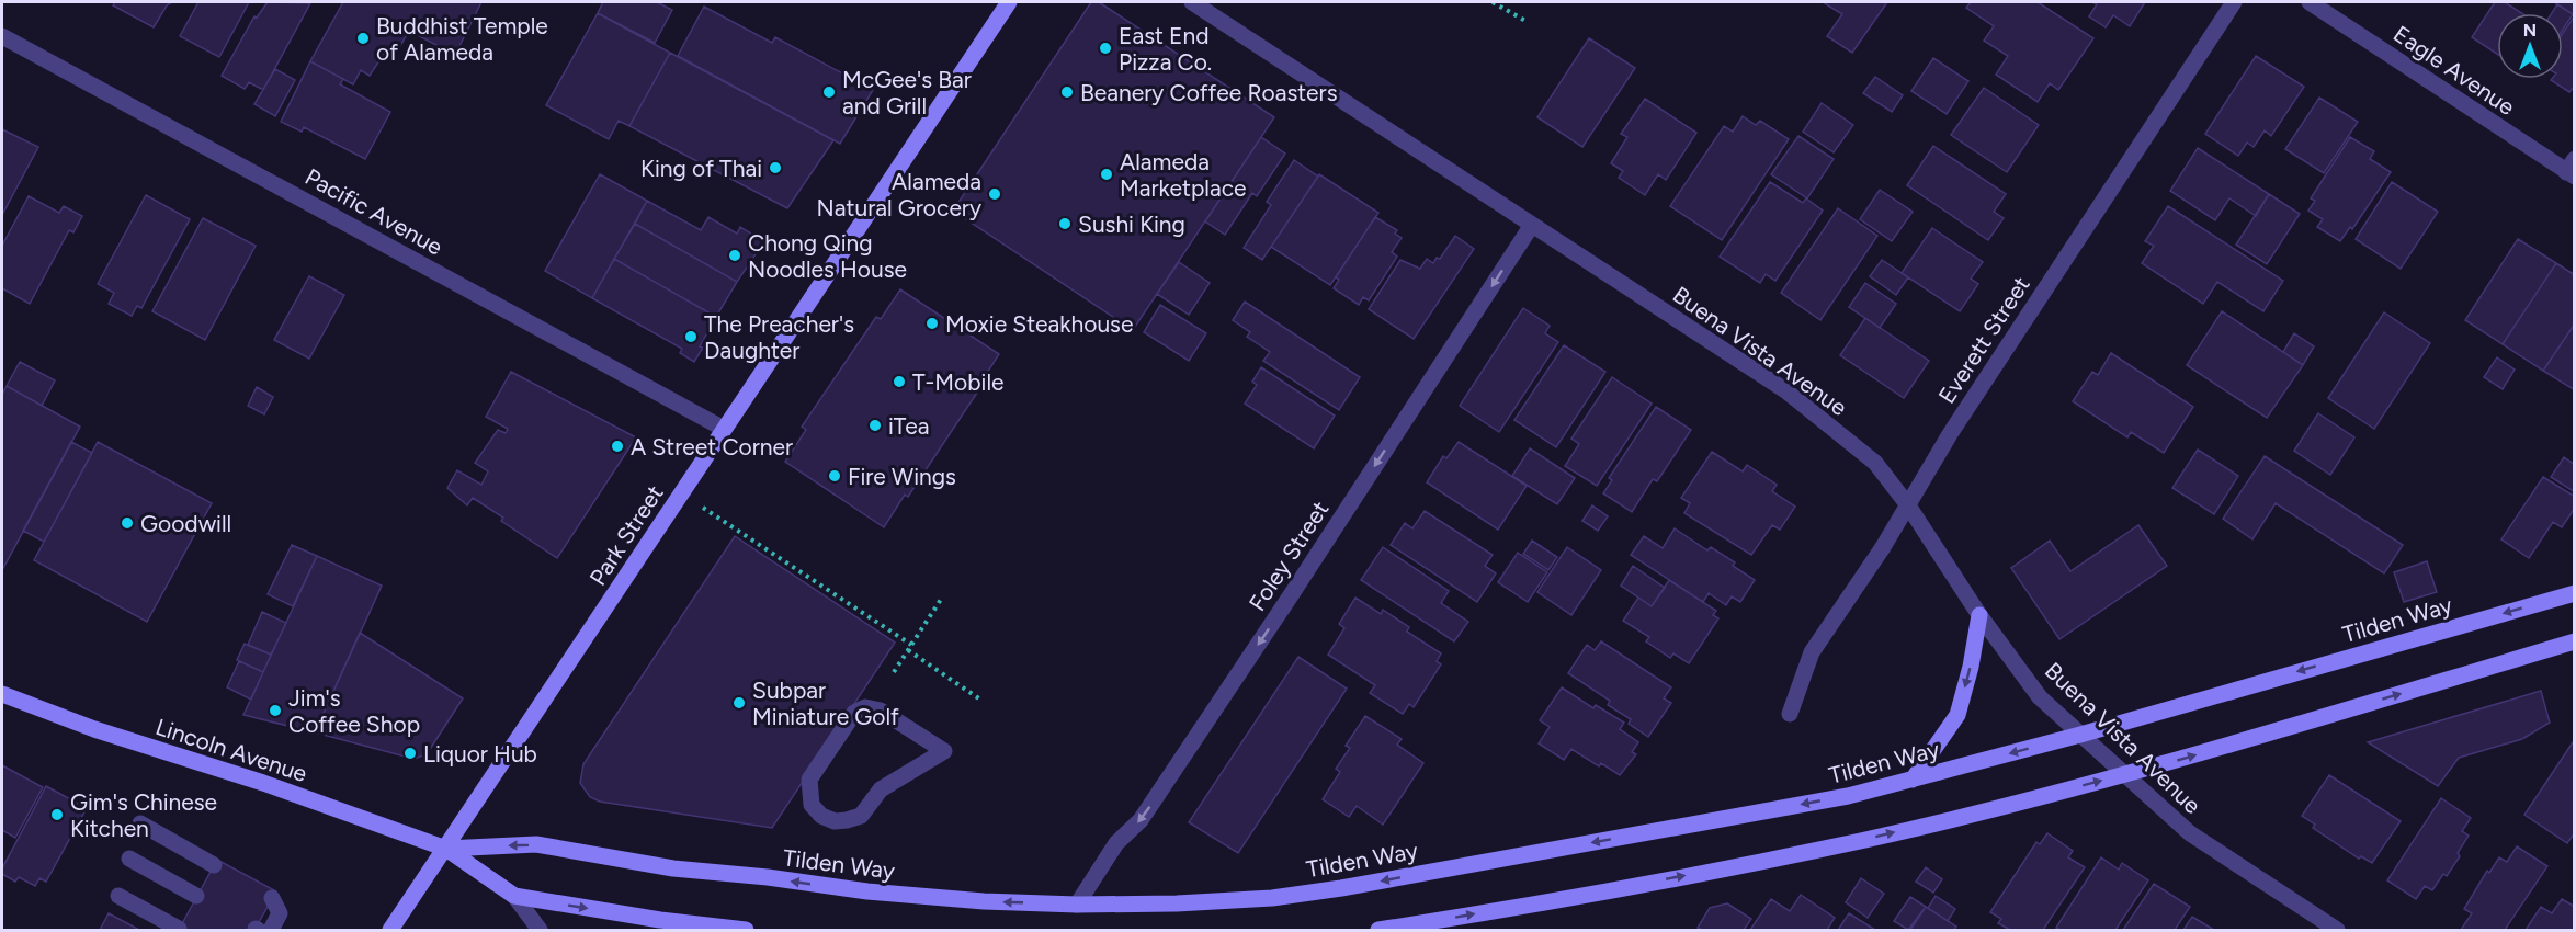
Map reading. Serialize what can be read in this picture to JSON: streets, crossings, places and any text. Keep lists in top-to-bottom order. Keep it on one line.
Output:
{"streets":{"main road":["Park Street","Tilden Way","Lincoln Avenue"],"street":["Eagle Avenue","Pacific Avenue","Everett Street","Buena Vista Avenue","Foley Street"]},"crossings":[["Pacific Avenue","Park Street"],["Everett Street","Buena Vista Avenue"],["Buena Vista Avenue","Foley Street"],["Buena Vista Avenue","Tilden Way"],["Park Street","Tilden Way"],["Park Street","Lincoln Avenue"],["Foley Street","Tilden Way"],["Tilden Way","Lincoln Avenue"]],"one_way":["Foley Street"],"places":["Buddhist Temple of Alameda","East End Pizza Co.","McGee's Bar and Grill","Beanery Coffee Roasters","King of Thai","Alameda Marketplace","Alameda Natural Grocery","Sushi King","Chong Qing Noodles House","Moxie Steakhouse","The Preacher's Daughter","T-Mobile","iTea","A Street Corner","Fire Wings","Goodwill","Subpar Miniature Golf","Jim's Coffee Shop","Liquor Hub","Gim's Chinese Kitchen"],"north":"top"}
